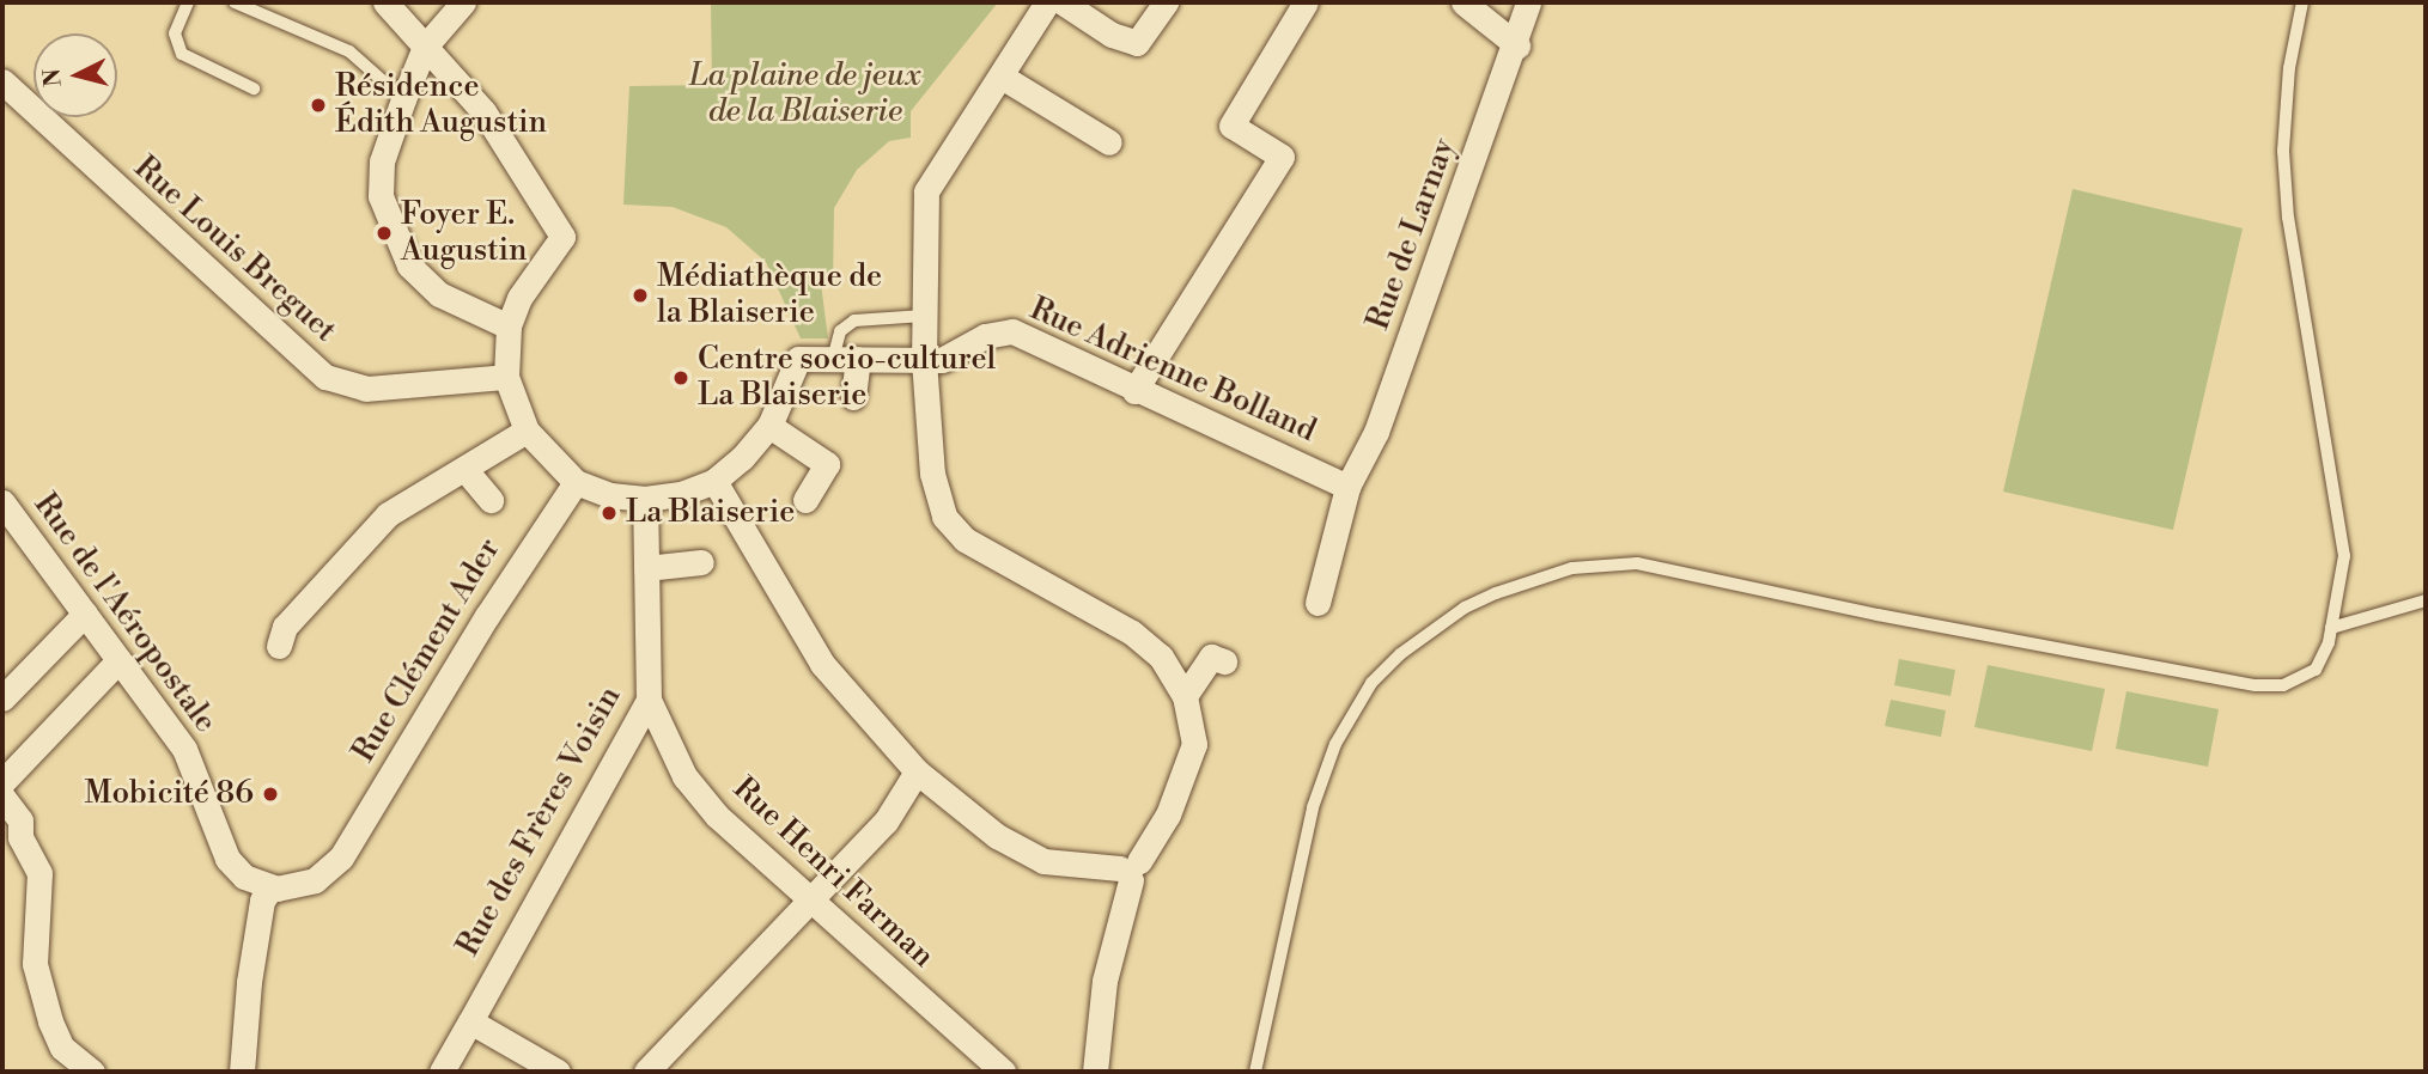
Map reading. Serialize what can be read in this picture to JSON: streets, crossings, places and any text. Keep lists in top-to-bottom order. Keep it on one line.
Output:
{"streets":{"street":["Rue de Larnay","Rue Louis Breguet","Rue Adrienne Bolland","Rue de l'Aéropostale","Rue Clément Ader","Rue des Frères Voisin","Rue Henri Farman"]},"crossings":[["Rue de Larnay","Rue Adrienne Bolland"],["Rue de l'Aéropostale","Rue Clément Ader"],["Rue des Frères Voisin","Rue Henri Farman"]],"parks":["La plaine de jeux de la Blaiserie"],"places":["Résidence Édith Augustin","Foyer E. Augustin","Médiathèque de la Blaiserie","Centre socio-culturel La Blaiserie","La Blaiserie","Mobicité 86"],"north":"left"}
